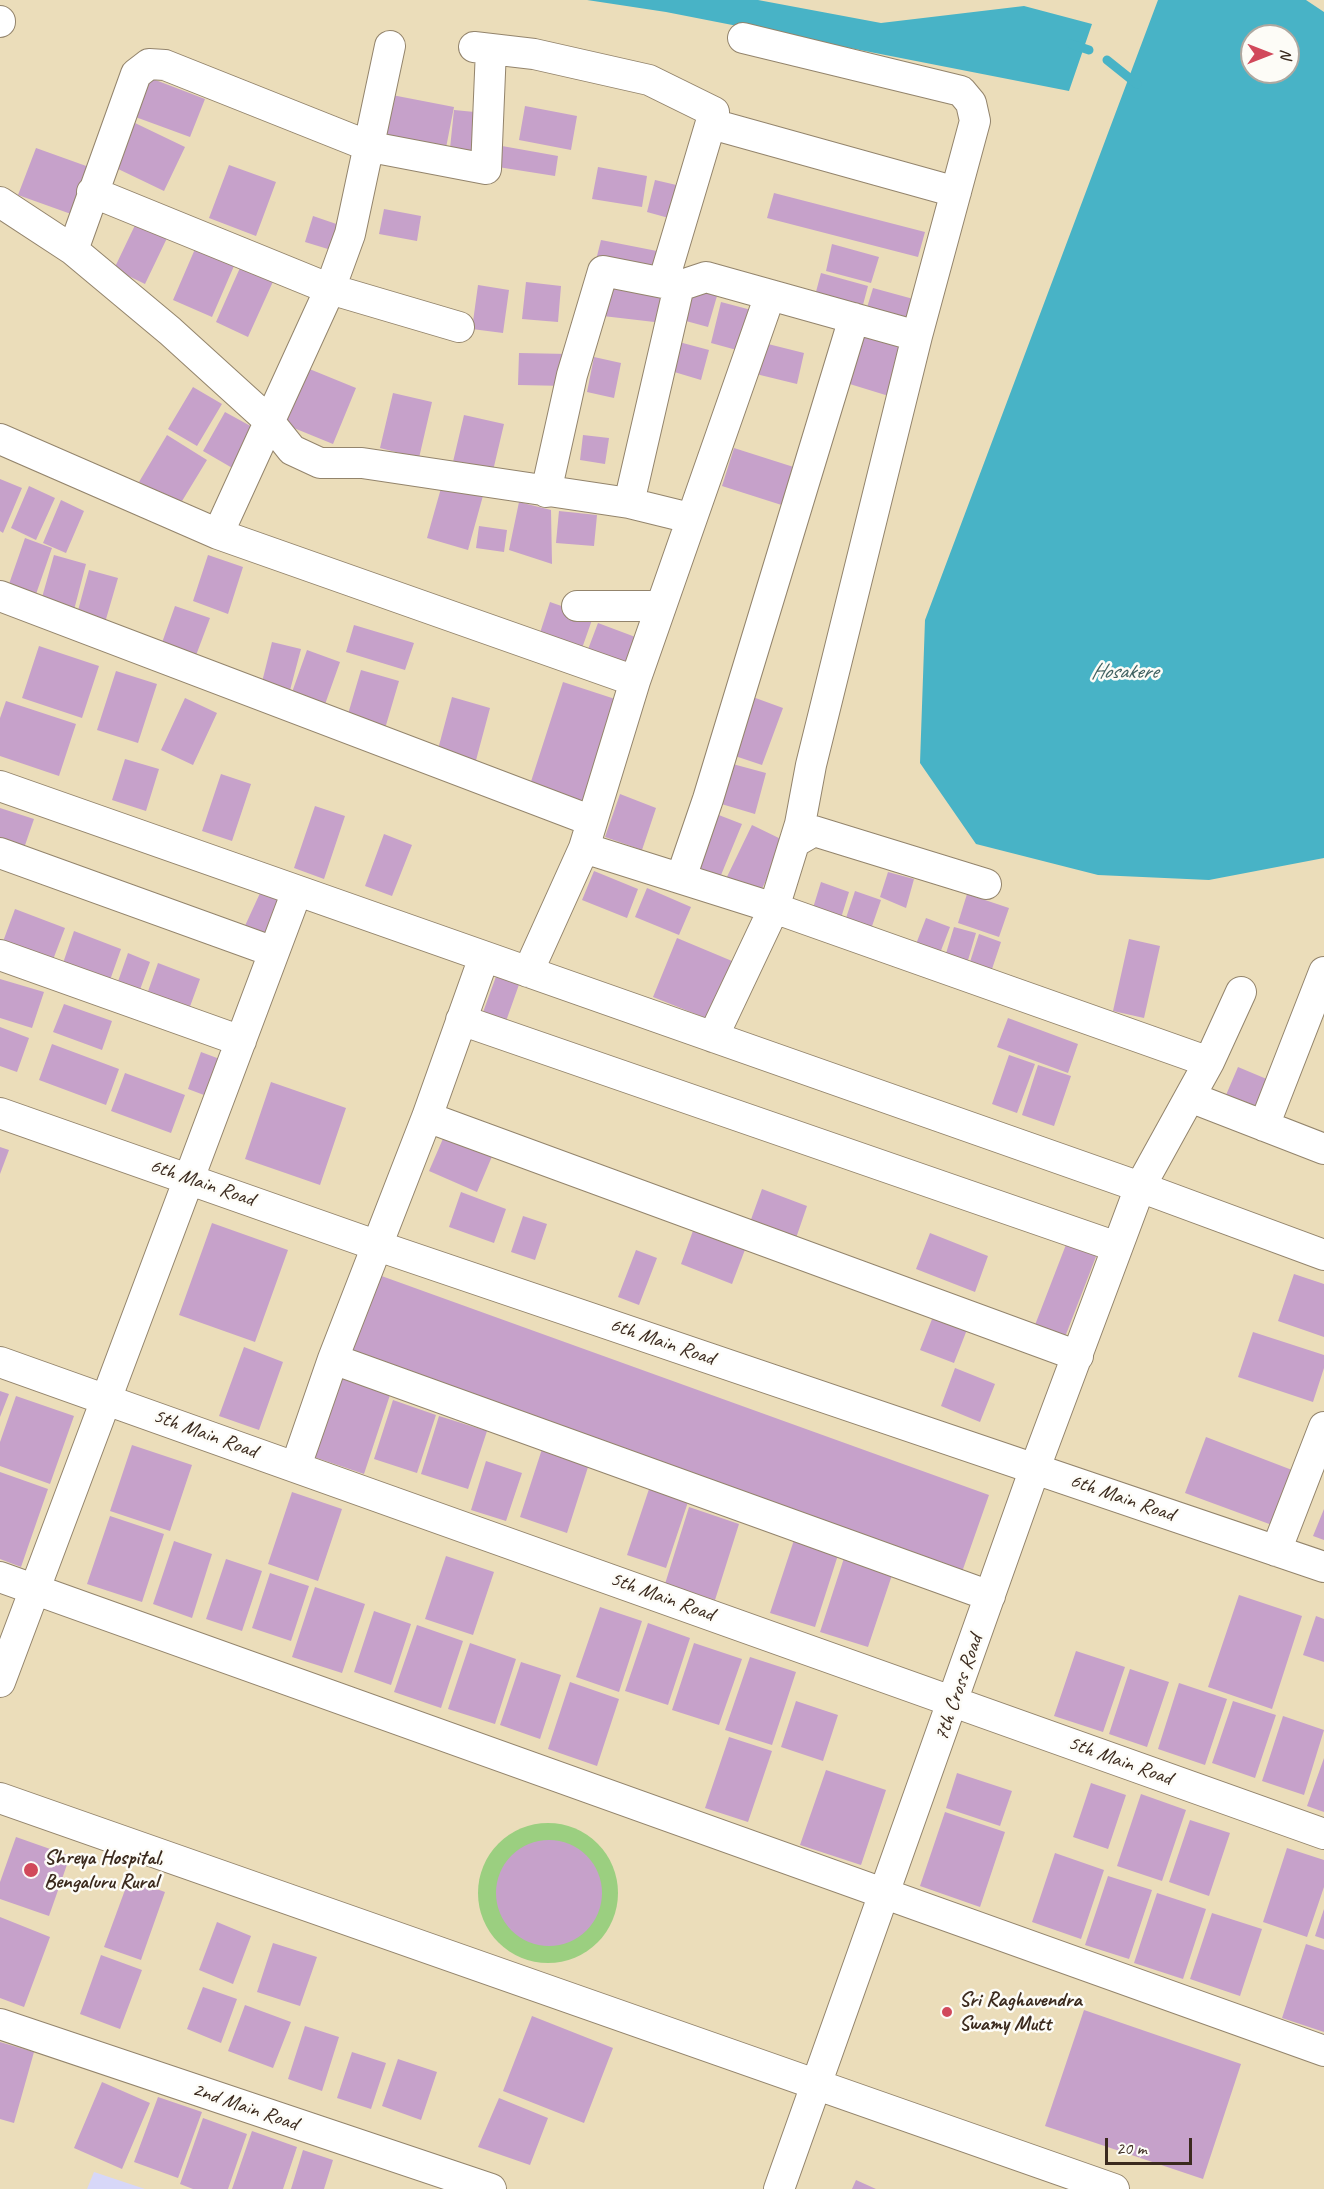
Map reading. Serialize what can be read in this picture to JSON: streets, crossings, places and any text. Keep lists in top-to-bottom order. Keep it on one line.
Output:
{"streets":{"street":["6th Main Road","5th Main Road","7th Cross Road","2nd Main Road"]},"crossings":[["6th Main Road","7th Cross Road"],["5th Main Road","7th Cross Road"]],"water":["Hosakere"],"places":["Shreya Hospital, Bengaluru Rural","Sri Raghavendra Swamy Mutt"],"scale_bar":"20 m","north":"right"}
